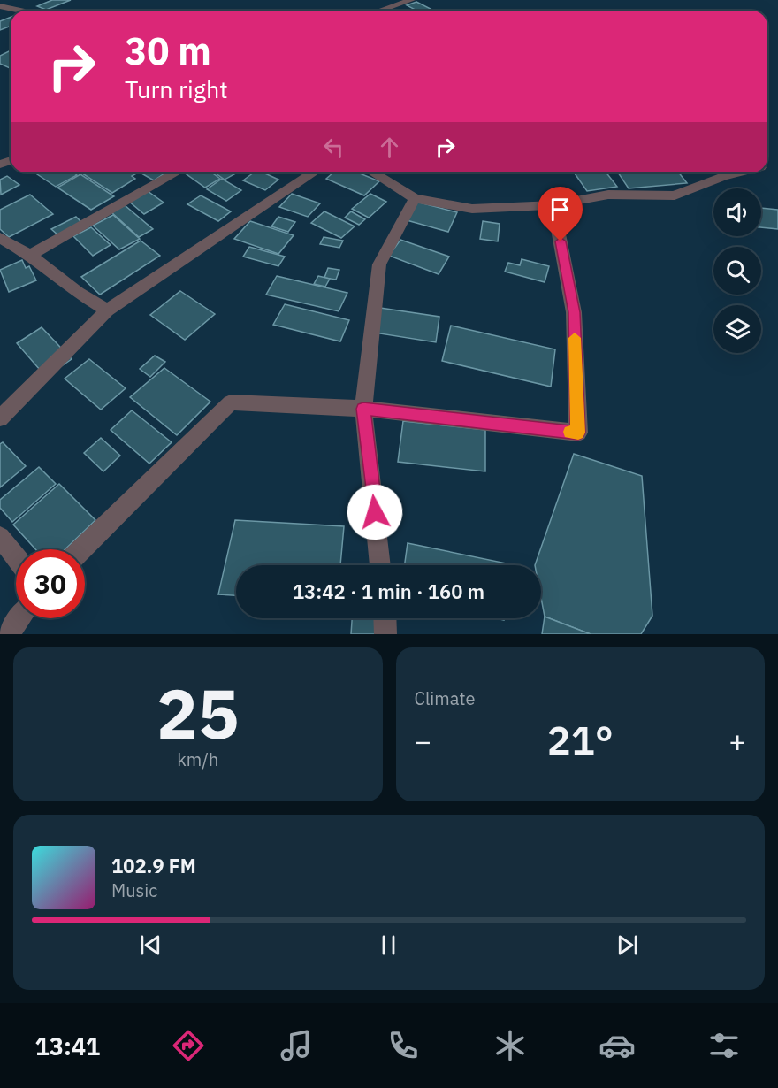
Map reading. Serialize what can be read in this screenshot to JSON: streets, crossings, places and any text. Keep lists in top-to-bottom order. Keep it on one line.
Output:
{"page":{"turn":["30 m","Turn right"],"limit":"30","trip":"13:42 · 1 min · 160 m","tile":[["25","km/h"],"Climate"],"heat":["−","21°","+"],"song":["102.9 FM","Music"],"tabs":"13:41"}}
